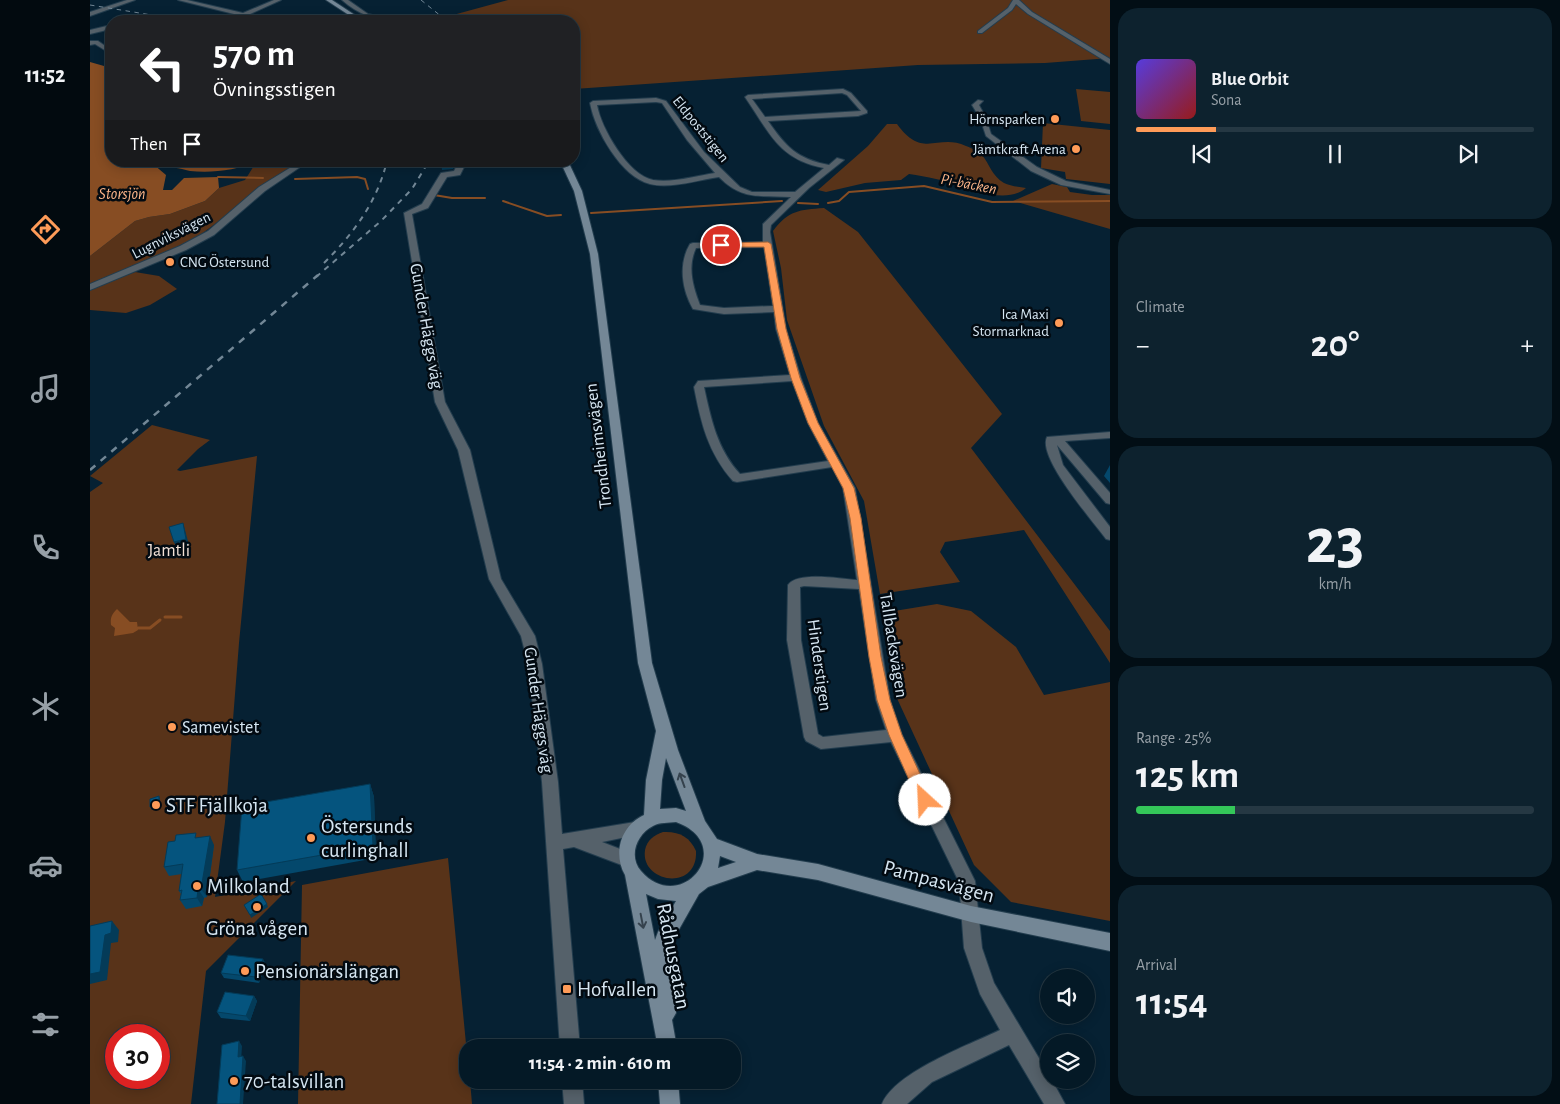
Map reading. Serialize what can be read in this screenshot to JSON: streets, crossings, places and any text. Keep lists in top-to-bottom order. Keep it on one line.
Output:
{"streets":{"main road":["Trondheimsvägen","Pampasvägen","Rådhusgatan"],"street":["Eldpoststigen","Lugnviksvägen","Gunder Häggs väg","Tallbacksvägen","Hinderstigen"]},"crossings":[["Eldpoststigen","Tallbacksvägen"],["Trondheimsvägen","Pampasvägen"],["Trondheimsvägen","Rådhusgatan"],["Tallbacksvägen","Hinderstigen"],["Tallbacksvägen","Pampasvägen"],["Pampasvägen","Rådhusgatan"]],"one_way":["Rådhusgatan"],"water":["Pi-bäcken","Storsjön"],"parks":["Jamtli"],"places":{"other":["Hörnsparken","Jämtkraft Arena","CNG Östersund","Ica Maxi Stormarknad","Samevistet","STF Fjällkoja","Östersunds curlinghall","Milkoland","Gröna vågen","Pensionärslängan","70-talsvillan"],"transit":["Hofvallen"]},"page":{"tabs":"11:52","turn":["570 m","Övningsstigen"],"song":["Blue Orbit","Sona"],"then":"Then","tile":["Climate",["23","km/h"],["Range · 25%","125 km"],["Arrival","11:54"]],"heat":["−","20°","+"],"limit":"30","trip":"11:54 · 2 min · 610 m"}}
